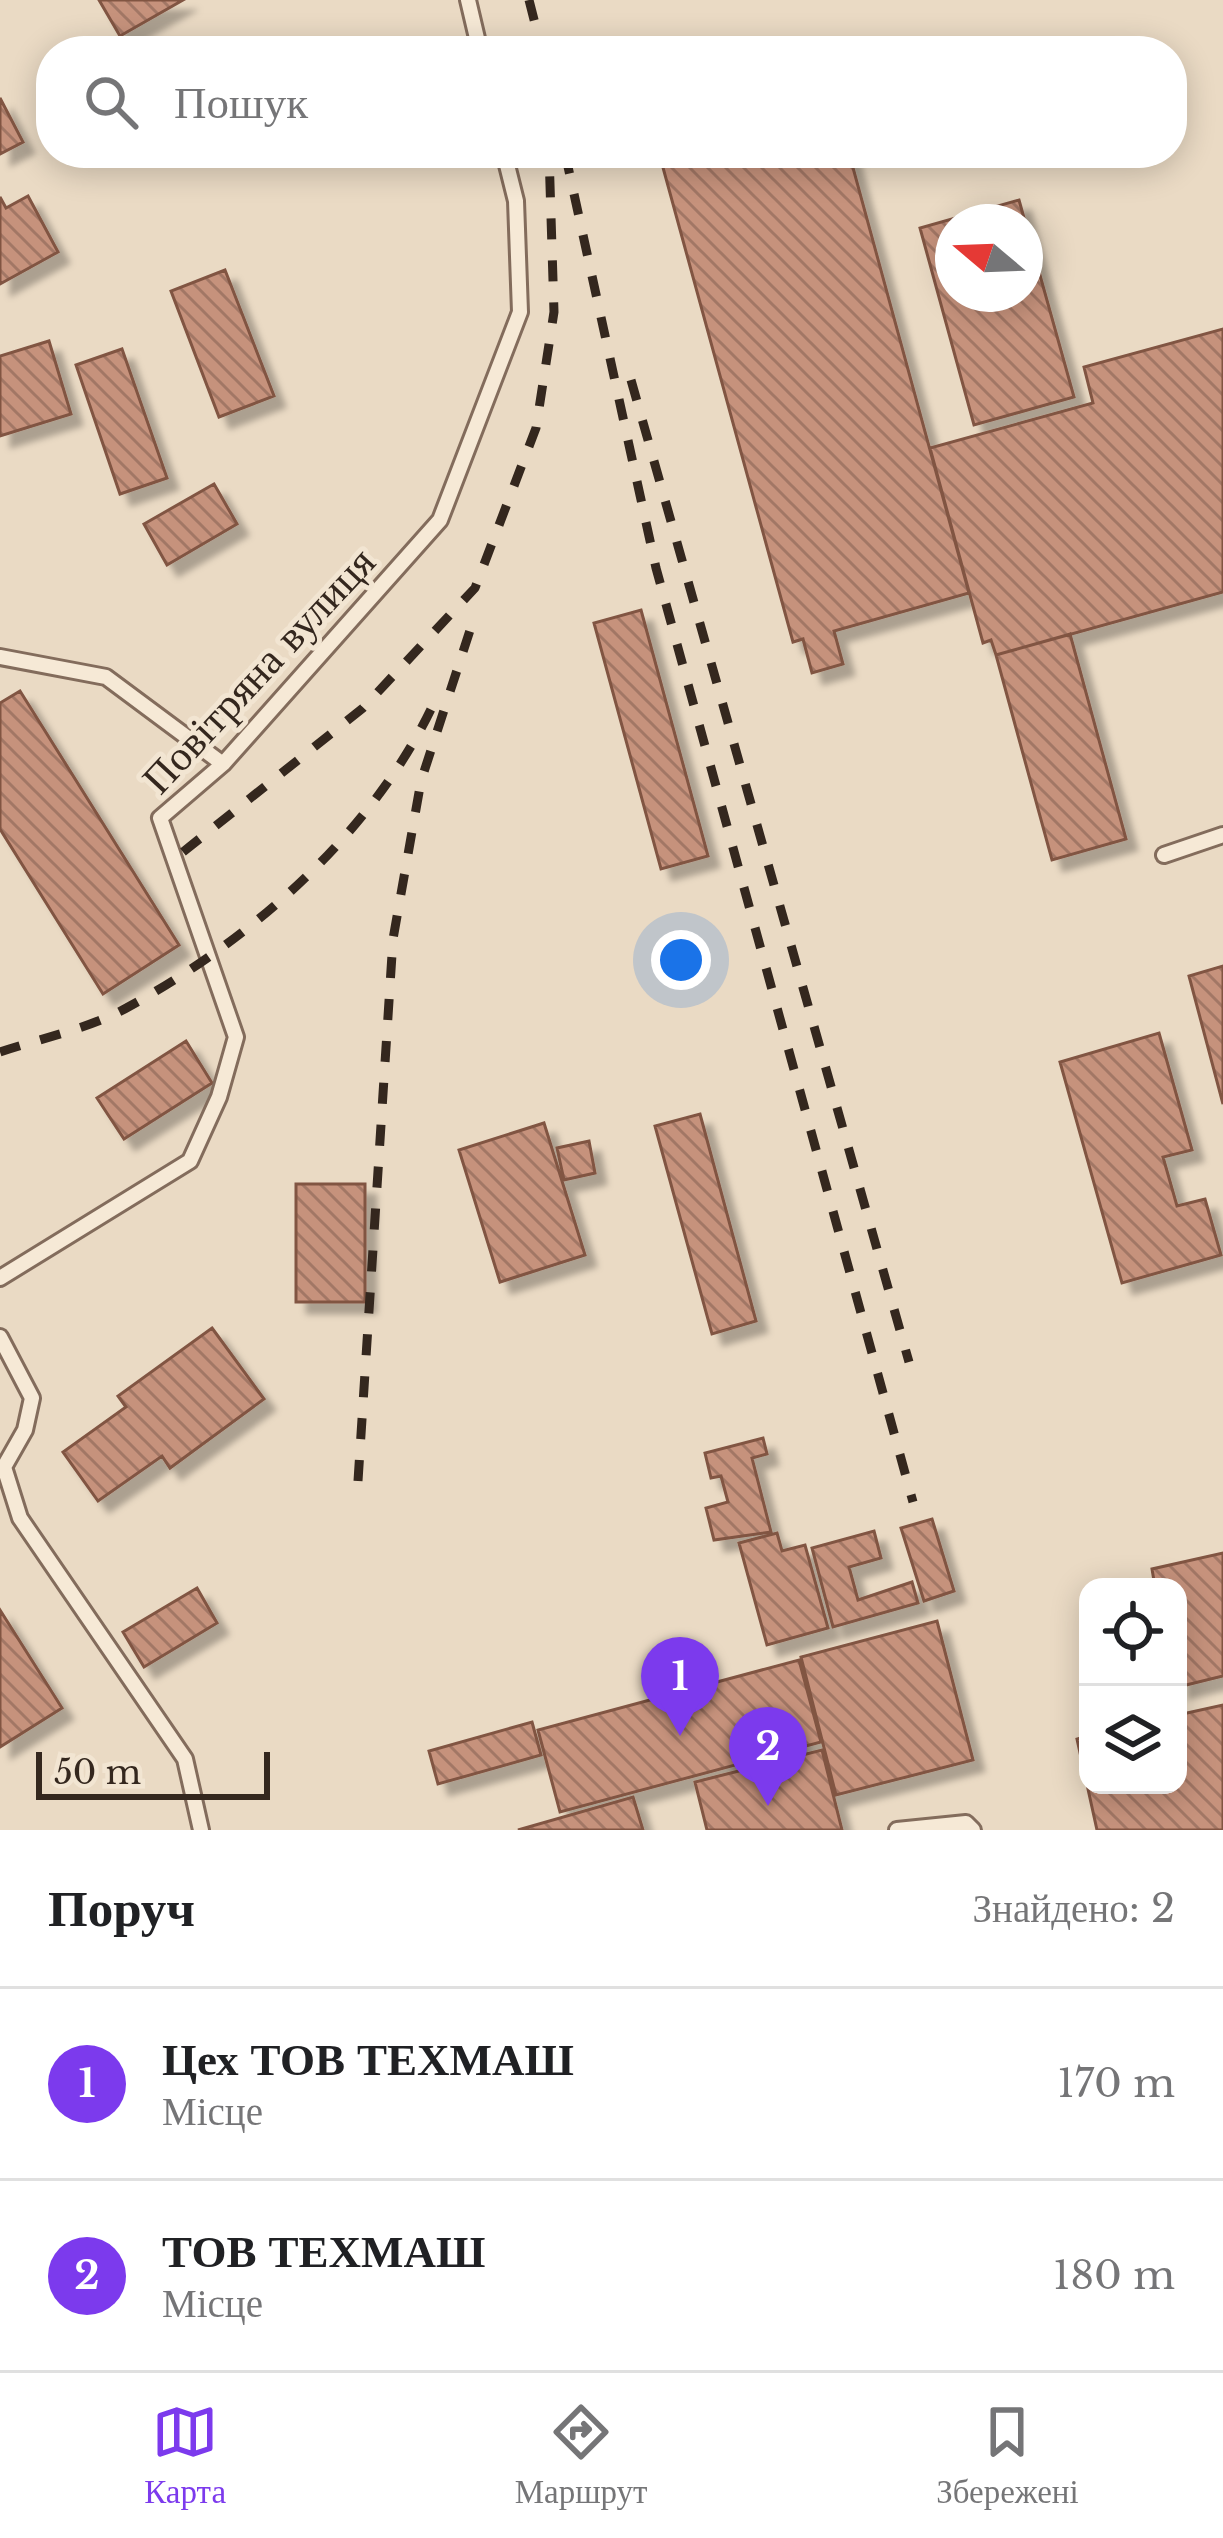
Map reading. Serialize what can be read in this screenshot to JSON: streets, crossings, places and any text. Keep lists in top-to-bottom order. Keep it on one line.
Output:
{"streets":{"lane":["Повітряна вулиця"]},"scale_bar":"50 m","north":"left","page":{"search":"Пошук","pins":["1","2"],"scale":"50 m","heading":["Поруч","Знайдено: 2"],"list":[{"mark":"1","name":"Цех ТОВ ТЕХМАШ","note":"Місце","value":"170 m"},{"mark":"2","name":"ТОВ ТЕХМАШ","note":"Місце","value":"180 m"}],"nav":["Карта","Маршрут","Збережені"]}}
